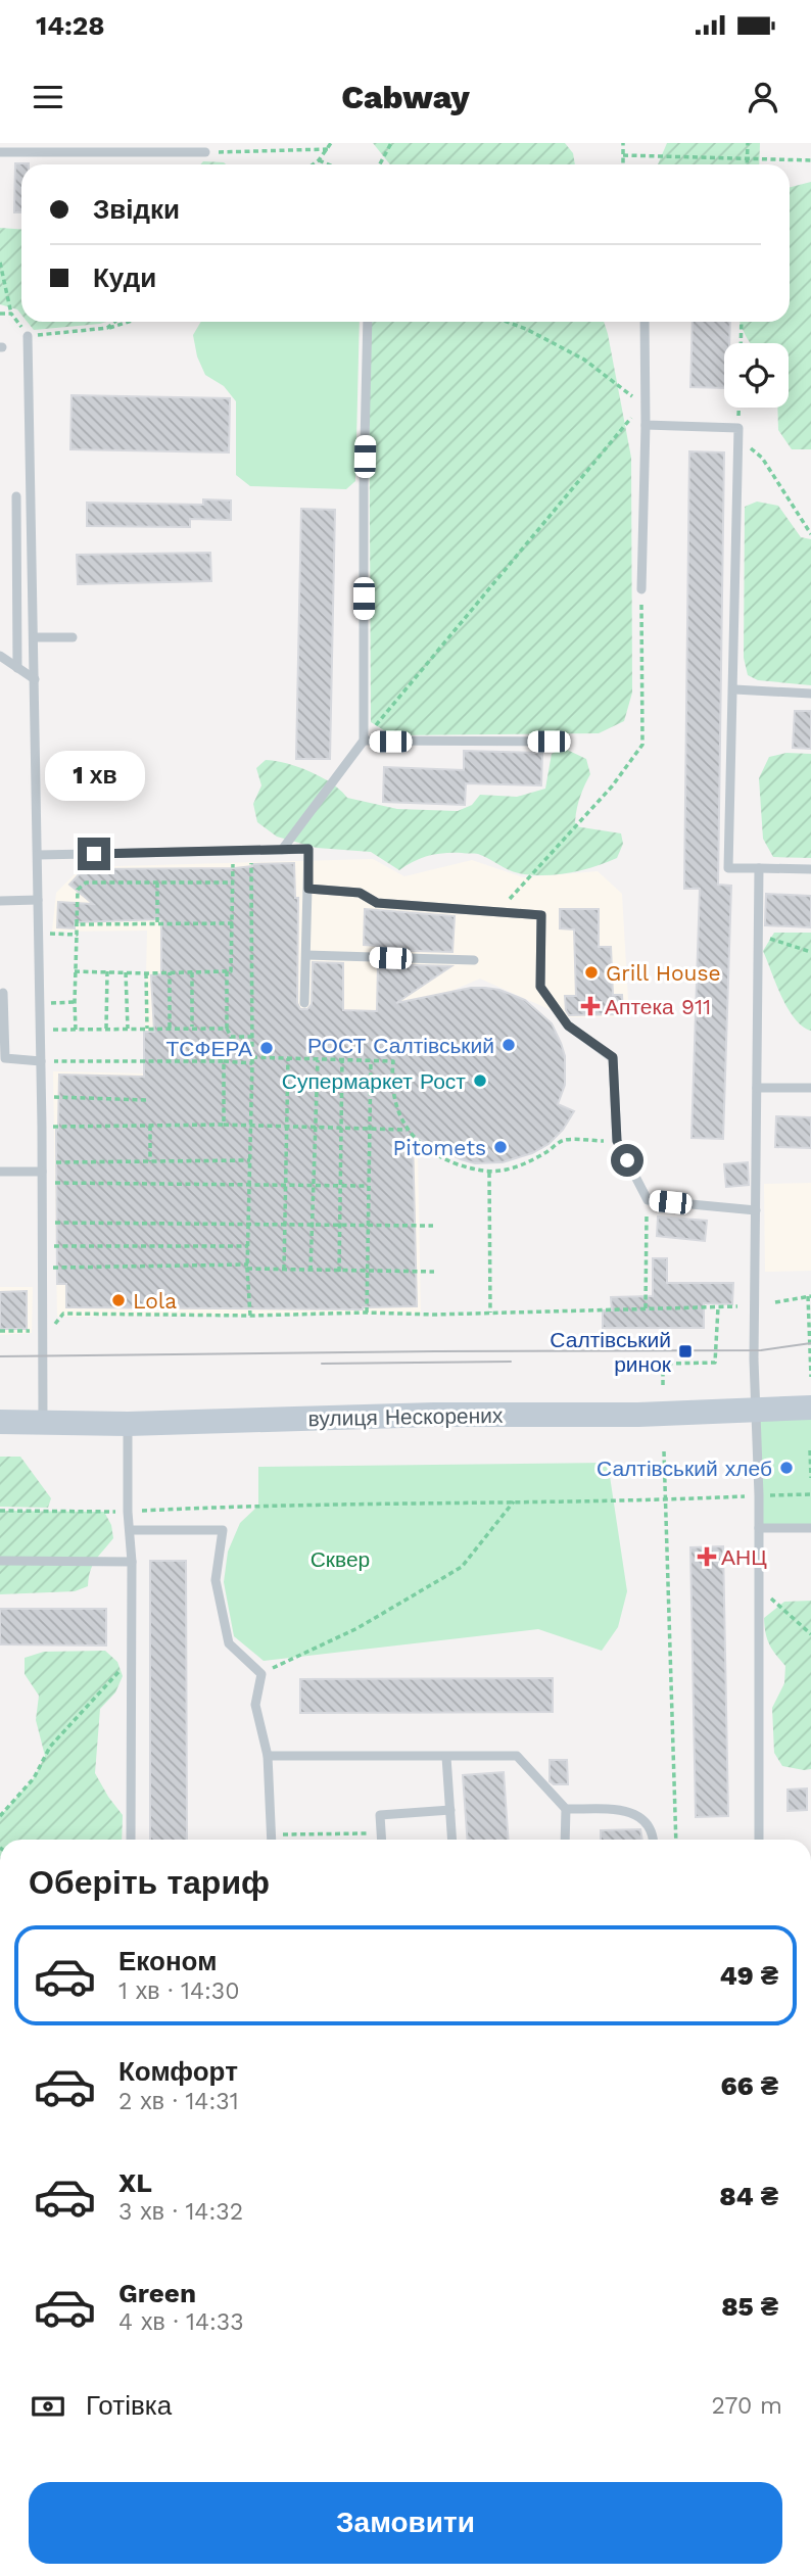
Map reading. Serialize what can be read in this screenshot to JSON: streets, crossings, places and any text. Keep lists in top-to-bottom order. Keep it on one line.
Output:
{"streets":{"main road":["вулиця Нескорених"]},"parks":["Сквер"],"places":{"other":["Grill House","РОСТ Салтівський","ТСФЕРА","Супермаркет Рост","Pitomets","Lola","Салтівський хлеб"],"health":["Аптека 911","АНЦ"],"transit":["Салтівський ринок"]},"page":{"status":"14:28","header":"Cabway","banner":["Звідки","Куди"],"bubble":"1 хв","heading":"Оберіть тариф","list":[{"name":"Економ","note":"1 хв · 14:30","value":"49 ₴"},{"name":"Комфорт","note":"2 хв · 14:31","value":"66 ₴"},{"name":"XL","note":"3 хв · 14:32","value":"84 ₴"},{"name":"Green","note":"4 хв · 14:33","value":"85 ₴"}],"pay":["Готівка","270 m"],"buttons":"Замовити"}}
